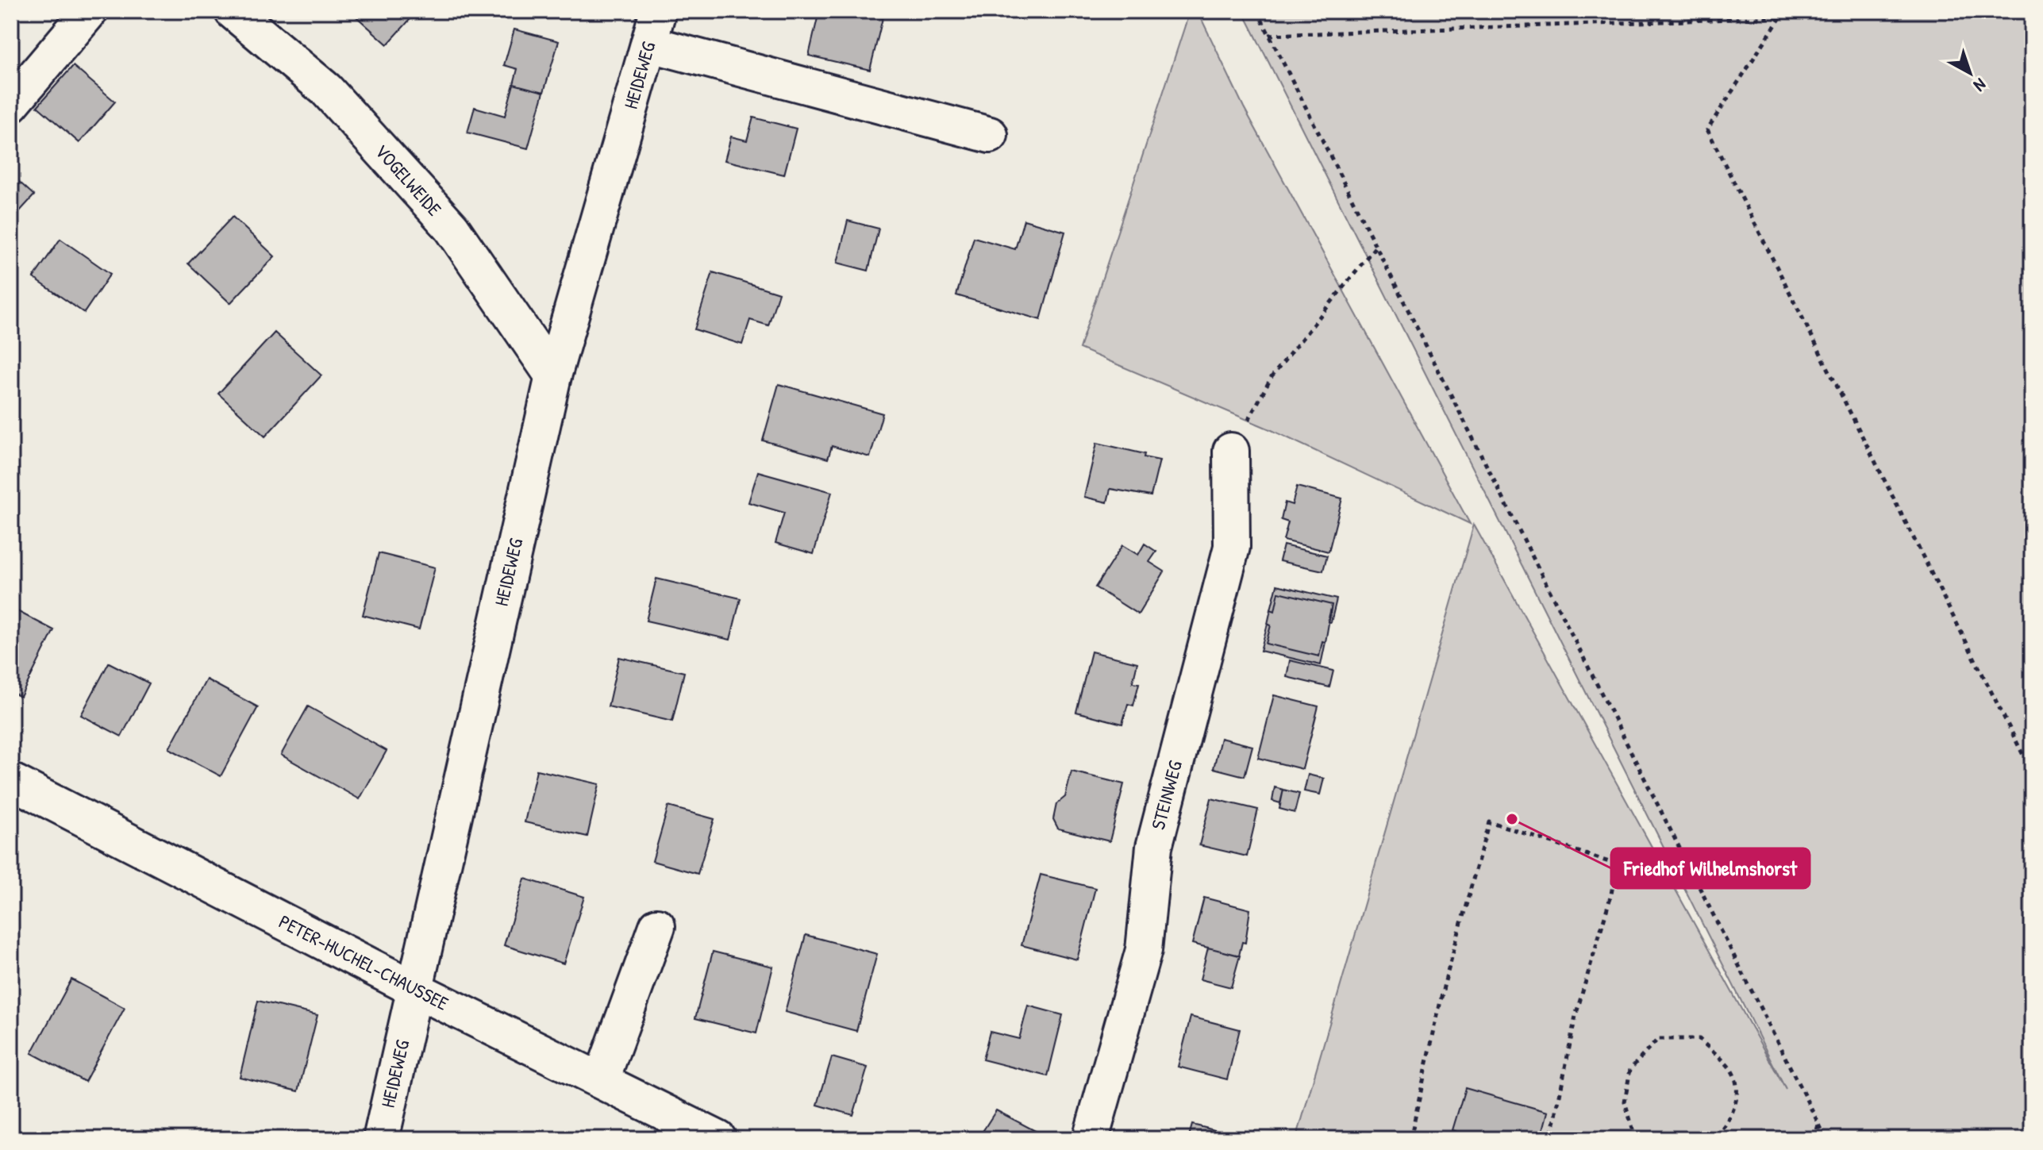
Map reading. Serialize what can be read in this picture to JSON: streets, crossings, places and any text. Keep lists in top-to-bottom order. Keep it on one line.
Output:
{"streets":{"street":["HEIDEWEG","VOGELWEIDE","STEINWEG","PETER-HUCHEL-CHAUSSEE"]},"crossings":[["HEIDEWEG","VOGELWEIDE"],["HEIDEWEG","PETER-HUCHEL-CHAUSSEE"]],"places":["Friedhof Wilhelmshorst"],"north":"bottom right"}
